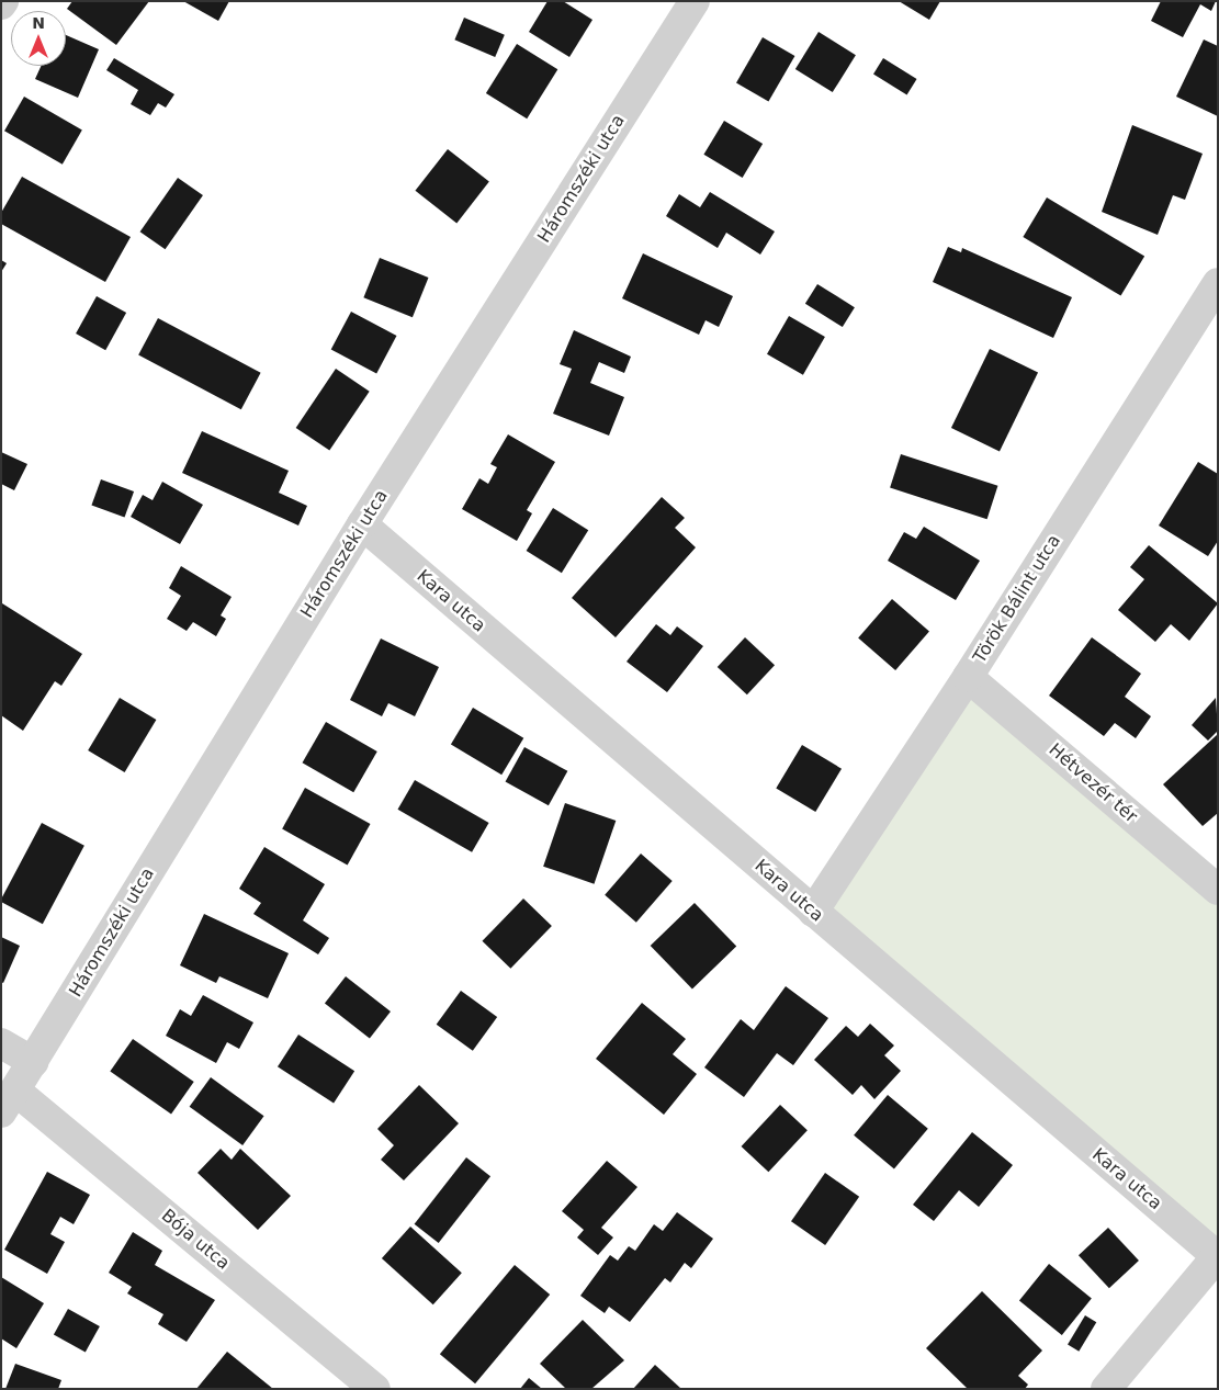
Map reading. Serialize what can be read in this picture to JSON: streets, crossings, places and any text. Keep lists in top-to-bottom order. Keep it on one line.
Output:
{"streets":{"street":["Háromszéki utca","Török Bálint utca","Kara utca","Hétvezér tér","Bója utca"]},"crossings":[["Háromszéki utca","Kara utca"],["Háromszéki utca","Bója utca"],["Török Bálint utca","Kara utca"],["Török Bálint utca","Hétvezér tér"]],"north":"top"}
